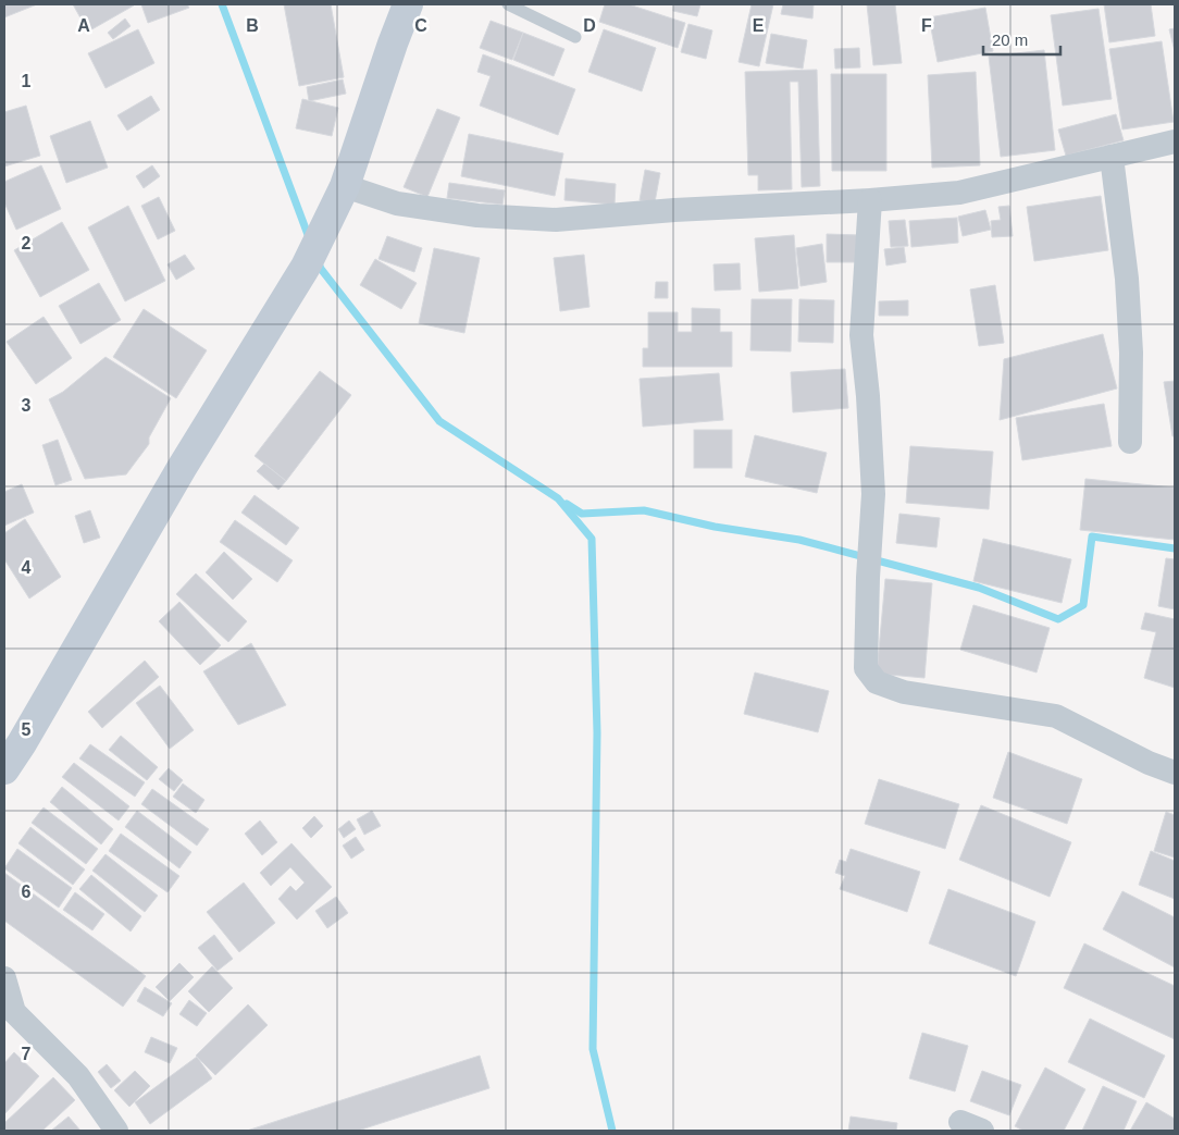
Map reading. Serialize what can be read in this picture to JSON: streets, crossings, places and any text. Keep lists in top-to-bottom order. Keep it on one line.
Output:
{"scale_bar":"20 m","grid":{"columns":["A","B","C","D","E","F"],"rows":["1","2","3","4","5","6","7"]}}
